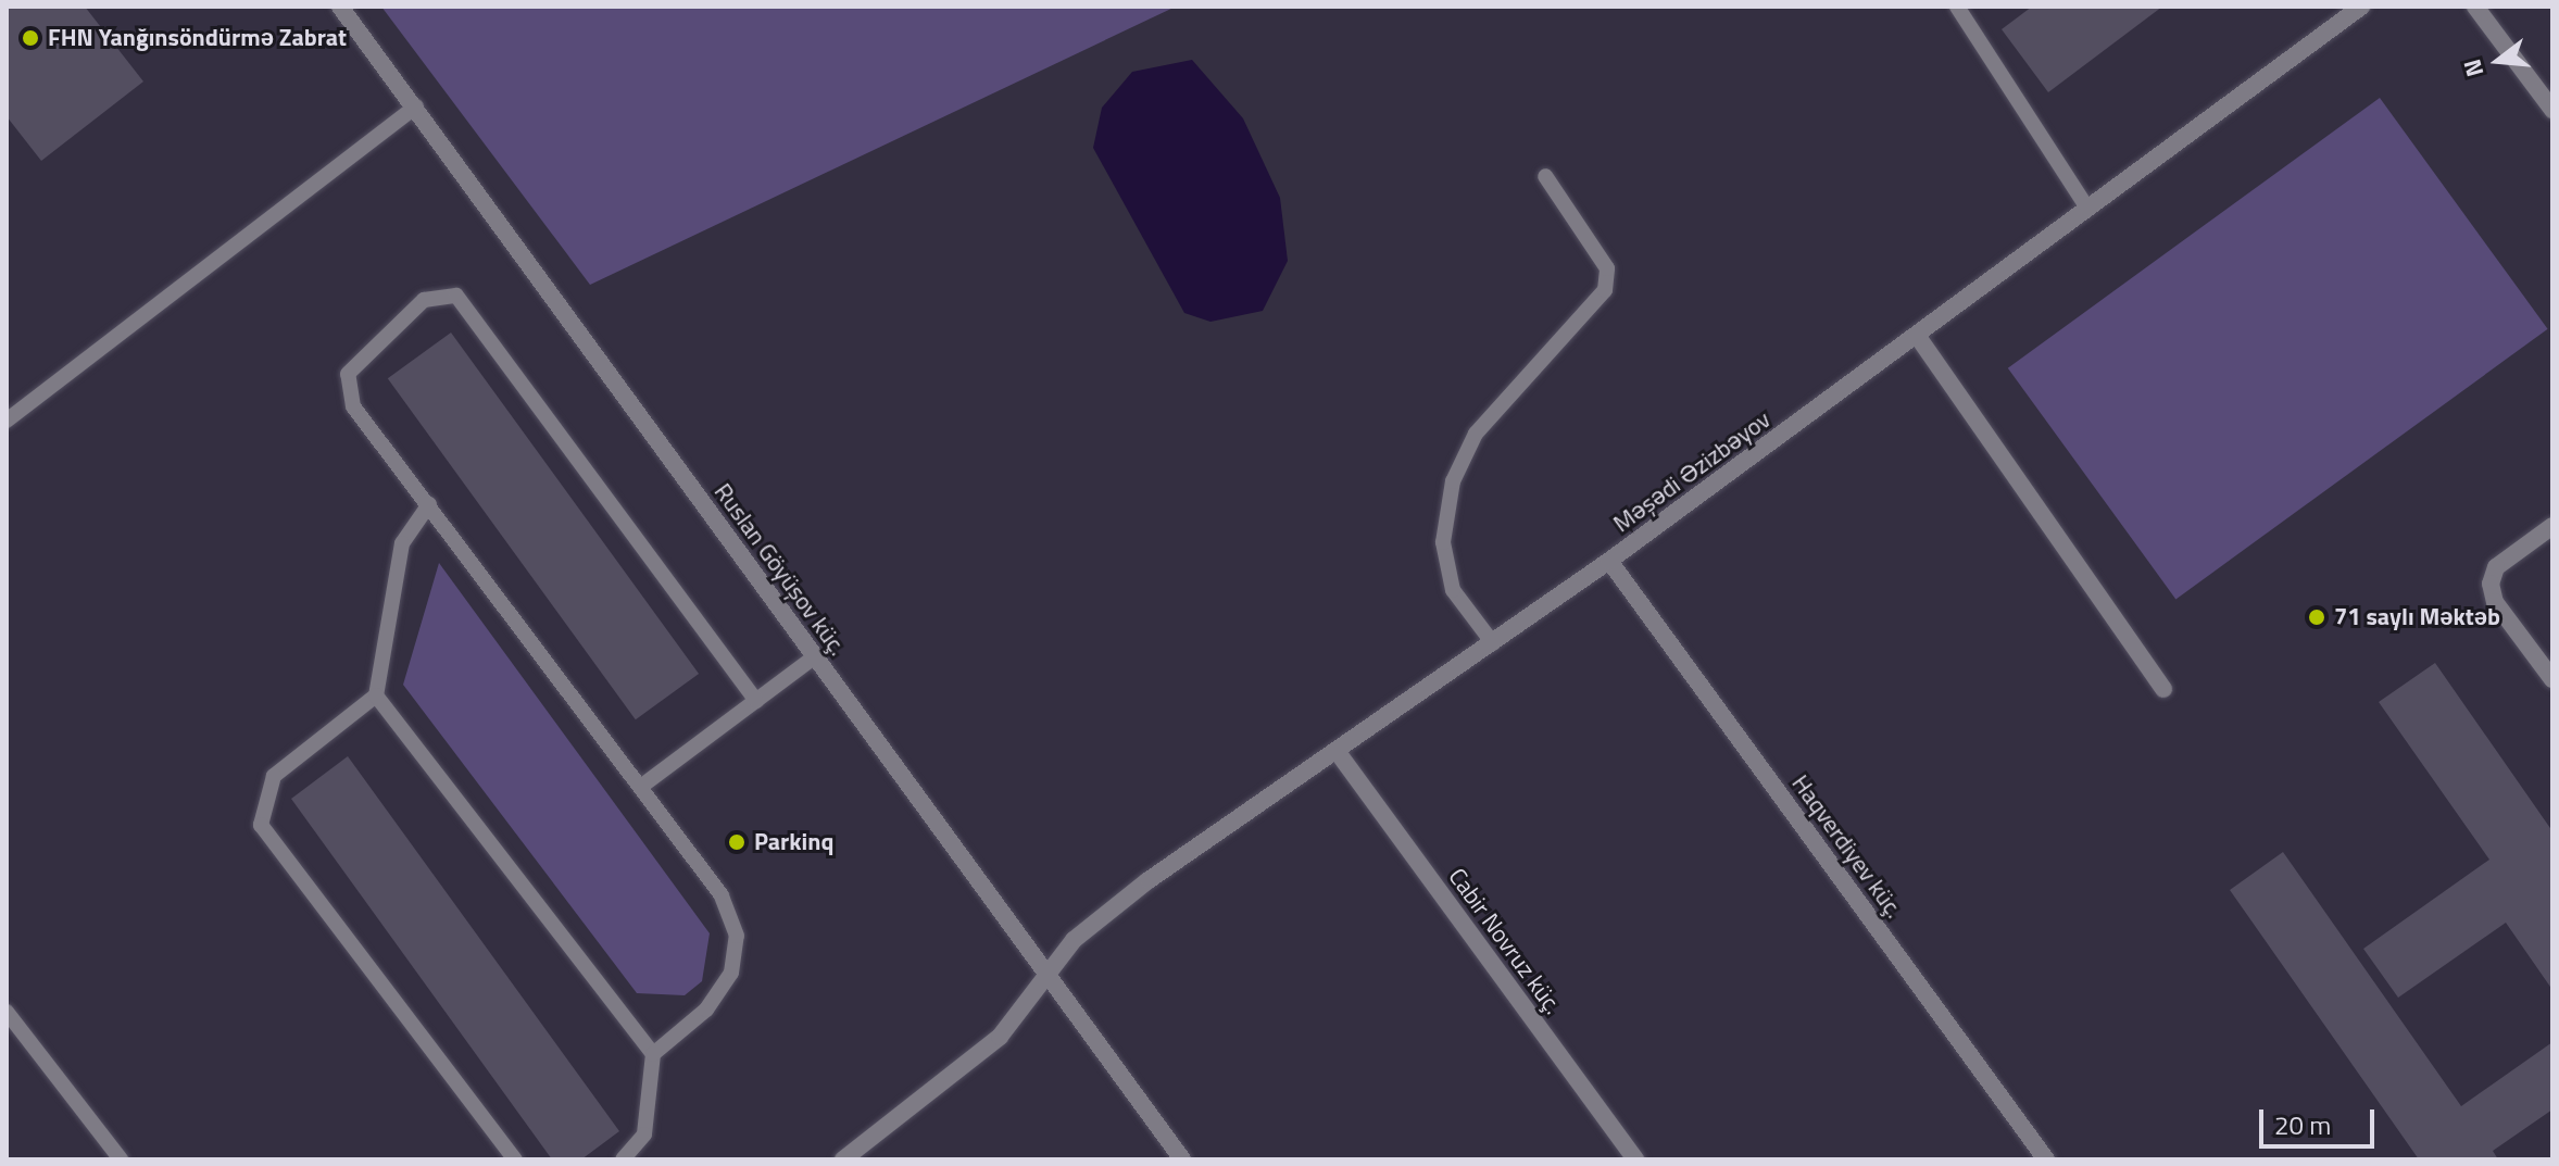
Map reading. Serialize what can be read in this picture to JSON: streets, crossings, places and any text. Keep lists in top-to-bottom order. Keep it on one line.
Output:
{"streets":{"street":["Məşədi Əzizbəyov","Ruslan Göyüşov küç.","Haqverdiyev küç.","Cabir Novruz küç."]},"crossings":[["Məşədi Əzizbəyov","Ruslan Göyüşov küç."],["Məşədi Əzizbəyov","Haqverdiyev küç."],["Məşədi Əzizbəyov","Cabir Novruz küç."]],"places":["FHN Yanğınsöndürmə Zabrat","71 saylı Məktəb","Parkinq"],"scale_bar":"20 m","north":"left"}
